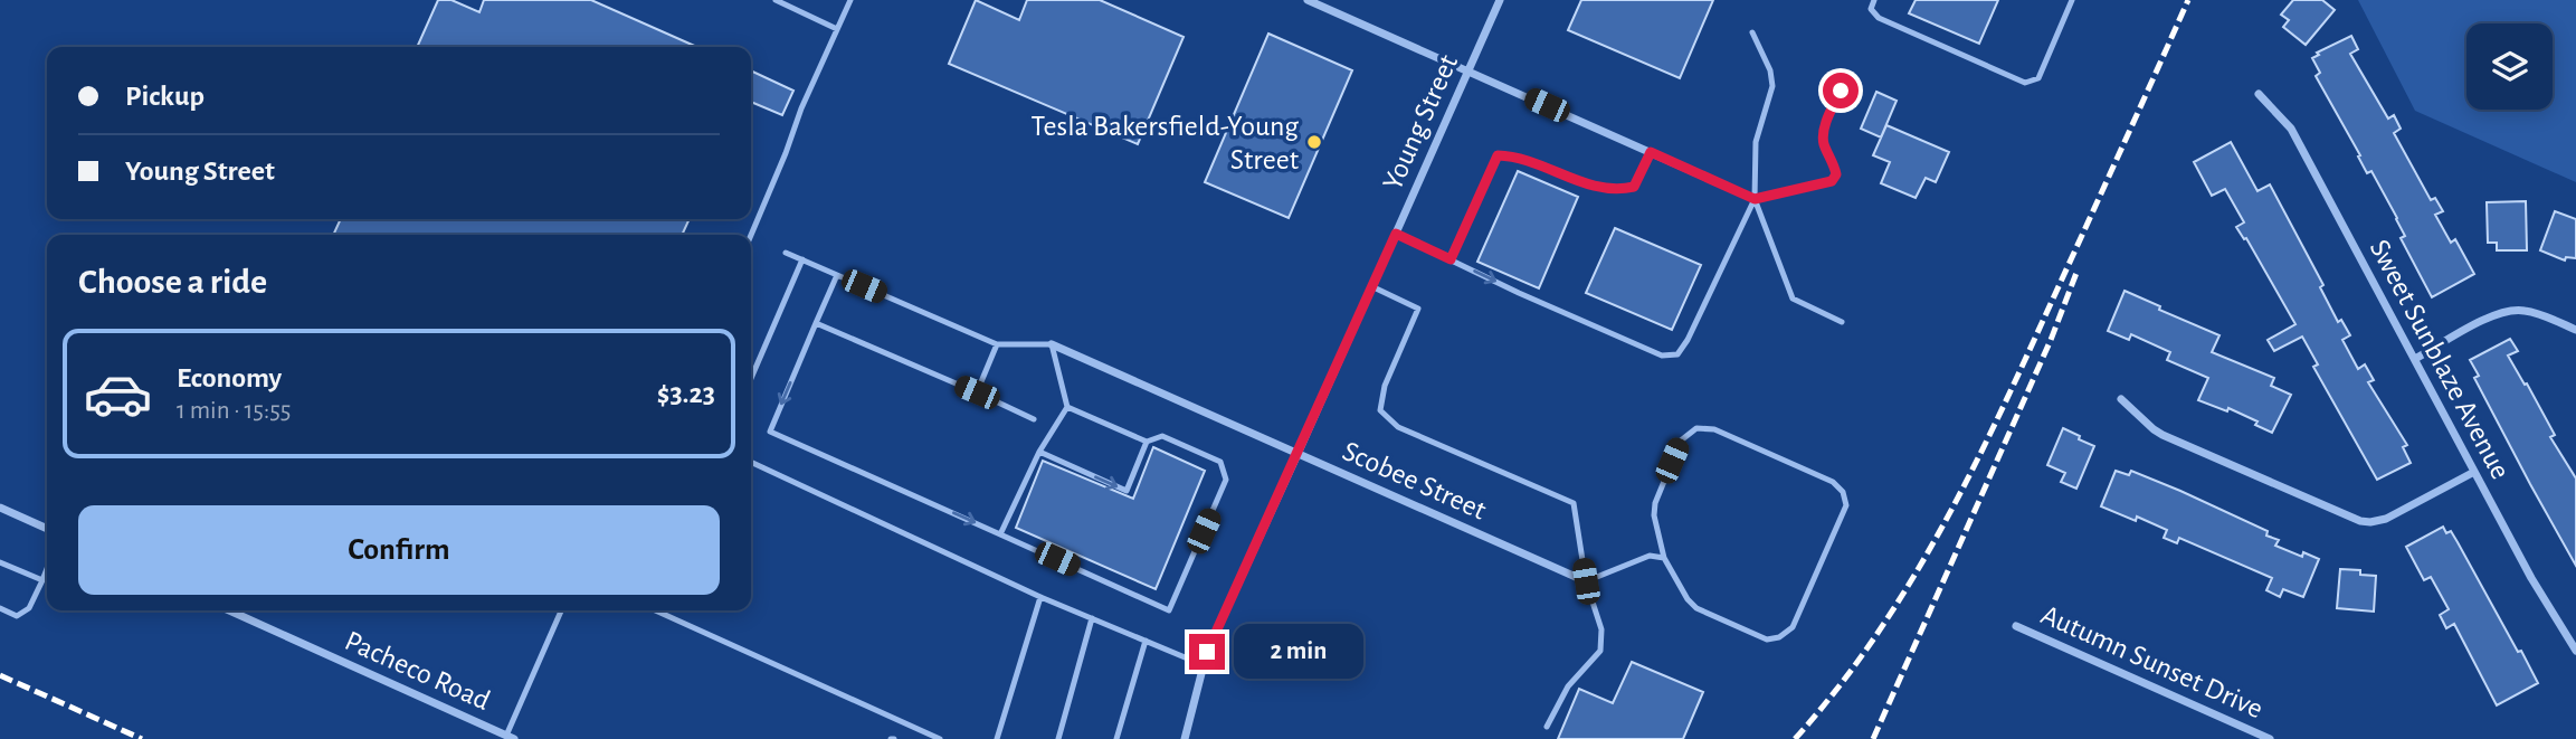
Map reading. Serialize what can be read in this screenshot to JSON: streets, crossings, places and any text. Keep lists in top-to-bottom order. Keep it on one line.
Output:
{"streets":{"street":["Young Street","Sweet Sunblaze Avenue","Scobee Street","Autumn Sunset Drive","Pacheco Road"]},"crossings":[["Young Street","Scobee Street"]],"places":["Tesla Bakersfield-Young Street"],"page":{"banner":["Pickup","Young Street"],"heading":"Choose a ride","list":[{"name":"Economy","note":"1 min · 15:55","value":"$3.23"}],"buttons":"Confirm","bubble":"2 min"}}
